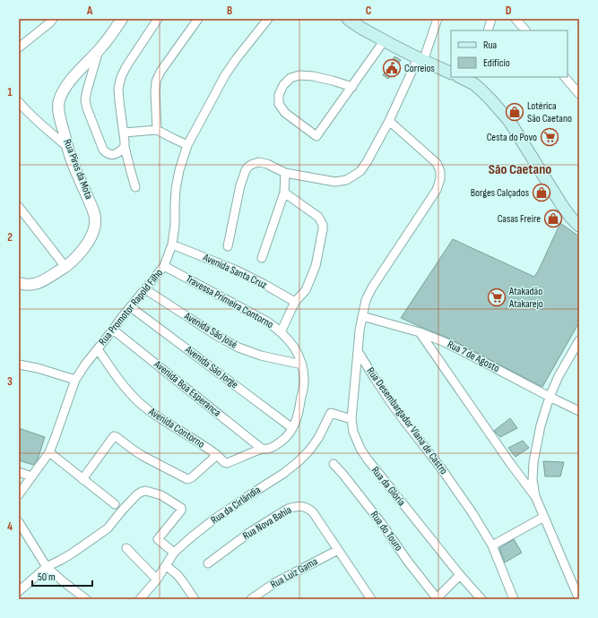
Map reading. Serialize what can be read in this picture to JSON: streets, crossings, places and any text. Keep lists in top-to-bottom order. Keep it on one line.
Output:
{"streets":{"street":["Rua Pires da Mota","Avenida Santa Cruz","Travessa Primeira Contorno","Rua Promotor Rapold Filho","Avenida São José","Rua 7 de Agosto","Avenida São Jorge","Avenida Boa Esperanca","Rua Desembargador Viana de Castro","Avenida Contorno","Rua da Glória","Rua da Cirlândia","Rua Nova Bahia","Rua do Touro","Rua Luiz Gama"]},"crossings":[["Avenida Santa Cruz","Rua Promotor Rapold Filho"],["Travessa Primeira Contorno","Rua Promotor Rapold Filho"],["Travessa Primeira Contorno","Avenida São José"],["Travessa Primeira Contorno","Avenida São Jorge"],["Travessa Primeira Contorno","Avenida Boa Esperanca"],["Travessa Primeira Contorno","Avenida Contorno"],["Rua Promotor Rapold Filho","Avenida São José"],["Rua Promotor Rapold Filho","Avenida São Jorge"],["Rua Promotor Rapold Filho","Avenida Boa Esperanca"],["Rua Promotor Rapold Filho","Avenida Contorno"],["Avenida Boa Esperanca","Avenida Contorno"],["Rua Desembargador Viana de Castro","Rua da Glória"],["Rua da Glória","Rua da Cirlândia"],["Rua Nova Bahia","Rua Luiz Gama"]],"districts":["São Caetano"],"places":{"public building":["Correios"],"shop":["Lotérica São Caetano","Borges Calçados","Casas Freire"],"supermarket":["Cesta do Povo","Atakadão Atakarejo"]},"legend":["Rua","Edifício"],"scale_bar":"50 m","grid":{"columns":["A","B","C","D"],"rows":["1","2","3","4"]}}
